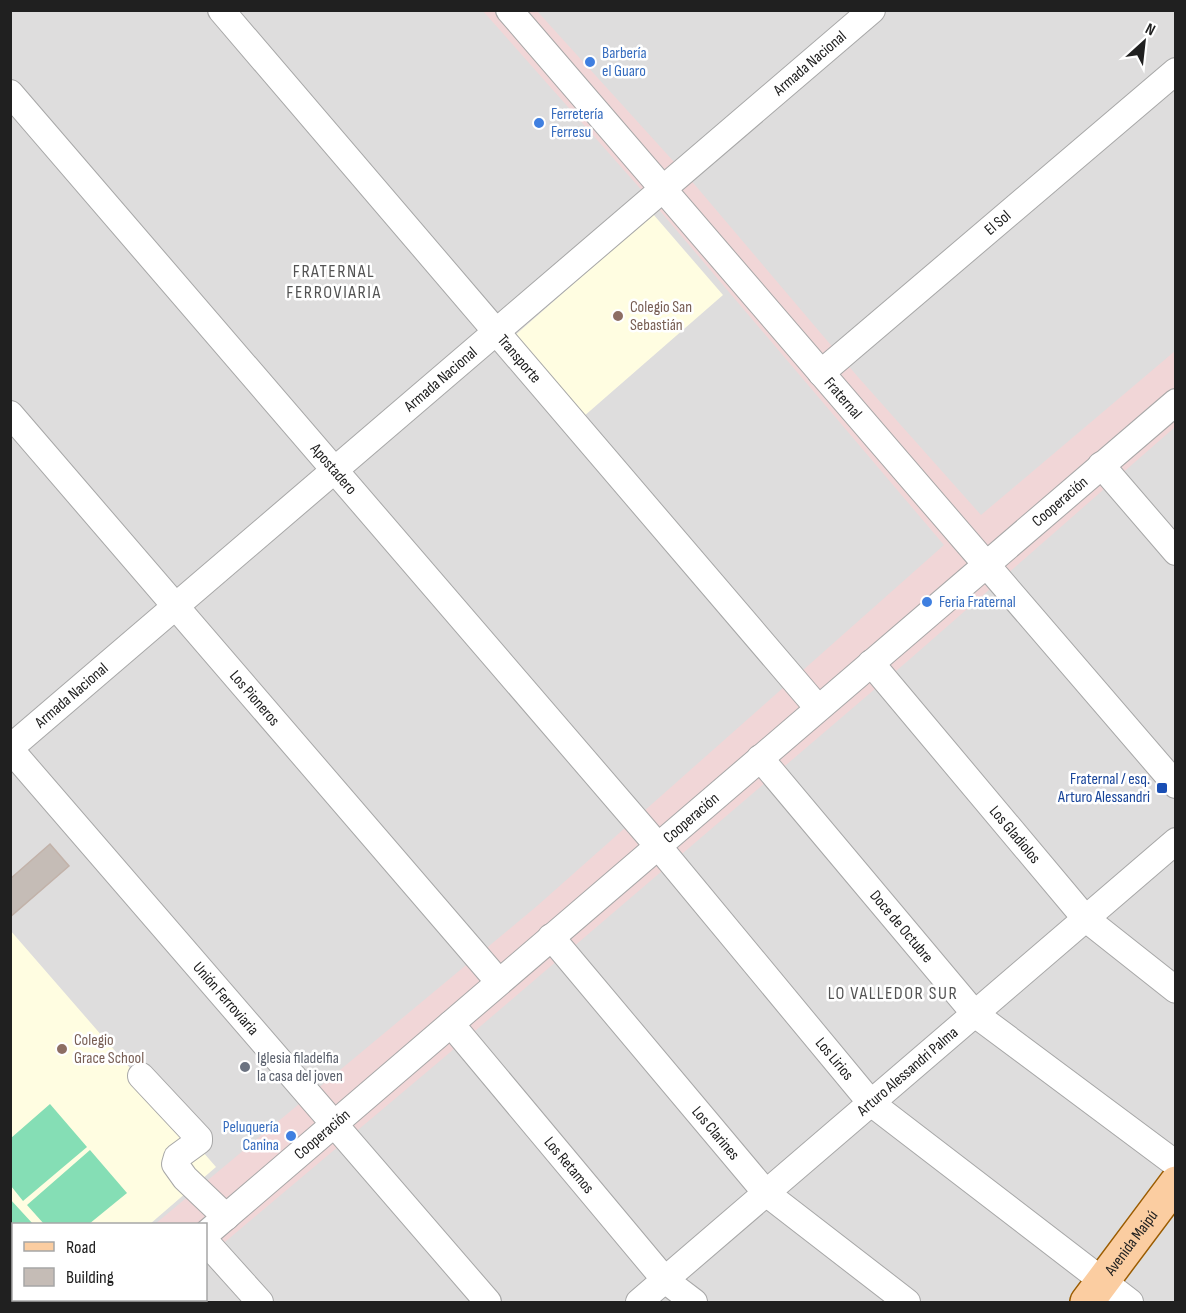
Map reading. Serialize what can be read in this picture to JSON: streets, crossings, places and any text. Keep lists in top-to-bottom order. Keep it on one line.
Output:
{"streets":{"main road":["Avenida Maipú"],"street":["Armada Nacional","El Sol","Transporte","Fraternal","Apostadero","Cooperación","Los Pioneros","Los Gladiolos","Doce de Octubre","Unión Ferroviaria","Los Lirios","Arturo Alessandri Palma","Los Clarines","Los Retamos"]},"crossings":[["Armada Nacional","Transporte"],["Armada Nacional","Fraternal"],["Armada Nacional","Apostadero"],["Armada Nacional","Los Pioneros"],["Armada Nacional","Unión Ferroviaria"],["El Sol","Fraternal"],["Transporte","Cooperación"],["Fraternal","Cooperación"],["Apostadero","Cooperación"],["Apostadero","Los Lirios"],["Cooperación","Los Pioneros"],["Cooperación","Los Gladiolos"],["Cooperación","Doce de Octubre"],["Cooperación","Unión Ferroviaria"],["Cooperación","Los Lirios"],["Cooperación","Los Clarines"],["Cooperación","Los Retamos"],["Los Gladiolos","Arturo Alessandri Palma"],["Doce de Octubre","Arturo Alessandri Palma"],["Los Lirios","Arturo Alessandri Palma"],["Los Lirios","Avenida Maipú"],["Arturo Alessandri Palma","Los Clarines"],["Arturo Alessandri Palma","Los Retamos"]],"districts":["FRATERNAL FERROVIARIA","LO VALLEDOR SUR"],"places":{"other":["Barbería el Guaro","Ferretería Ferresu","Colegio San Sebastián","Feria Fraternal","Colegio Grace School","Iglesia filadelfia la casa del joven","Peluquería Canina"],"transit":["Fraternal / esq. Arturo Alessandri"]},"legend":["Road","Building"],"north":"top right"}
